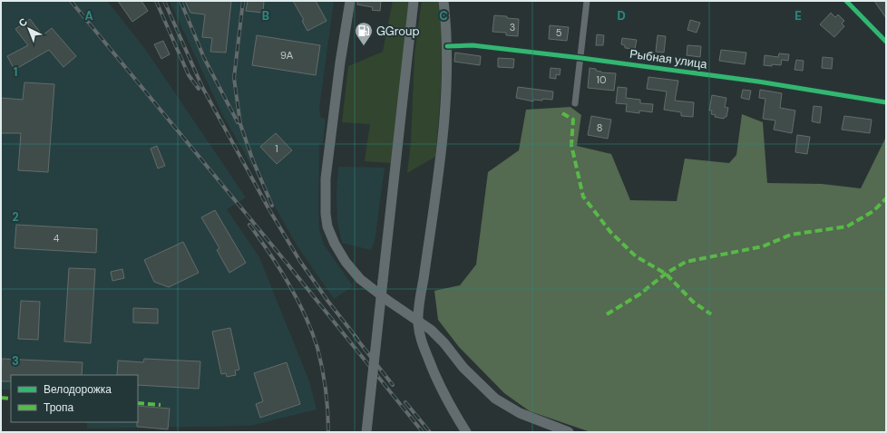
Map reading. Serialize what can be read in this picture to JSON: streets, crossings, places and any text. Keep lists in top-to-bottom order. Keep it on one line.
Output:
{"streets":{"street":["Рыбная улица"]},"places":{"fuel station":["GGroup"]},"house_numbers":["3","5","9А","10","8","1","4"],"legend":["Велодорожка","Тропа"],"north":"top left","grid":{"columns":["A","B","C","D","E"],"rows":["1","2","3"]}}
